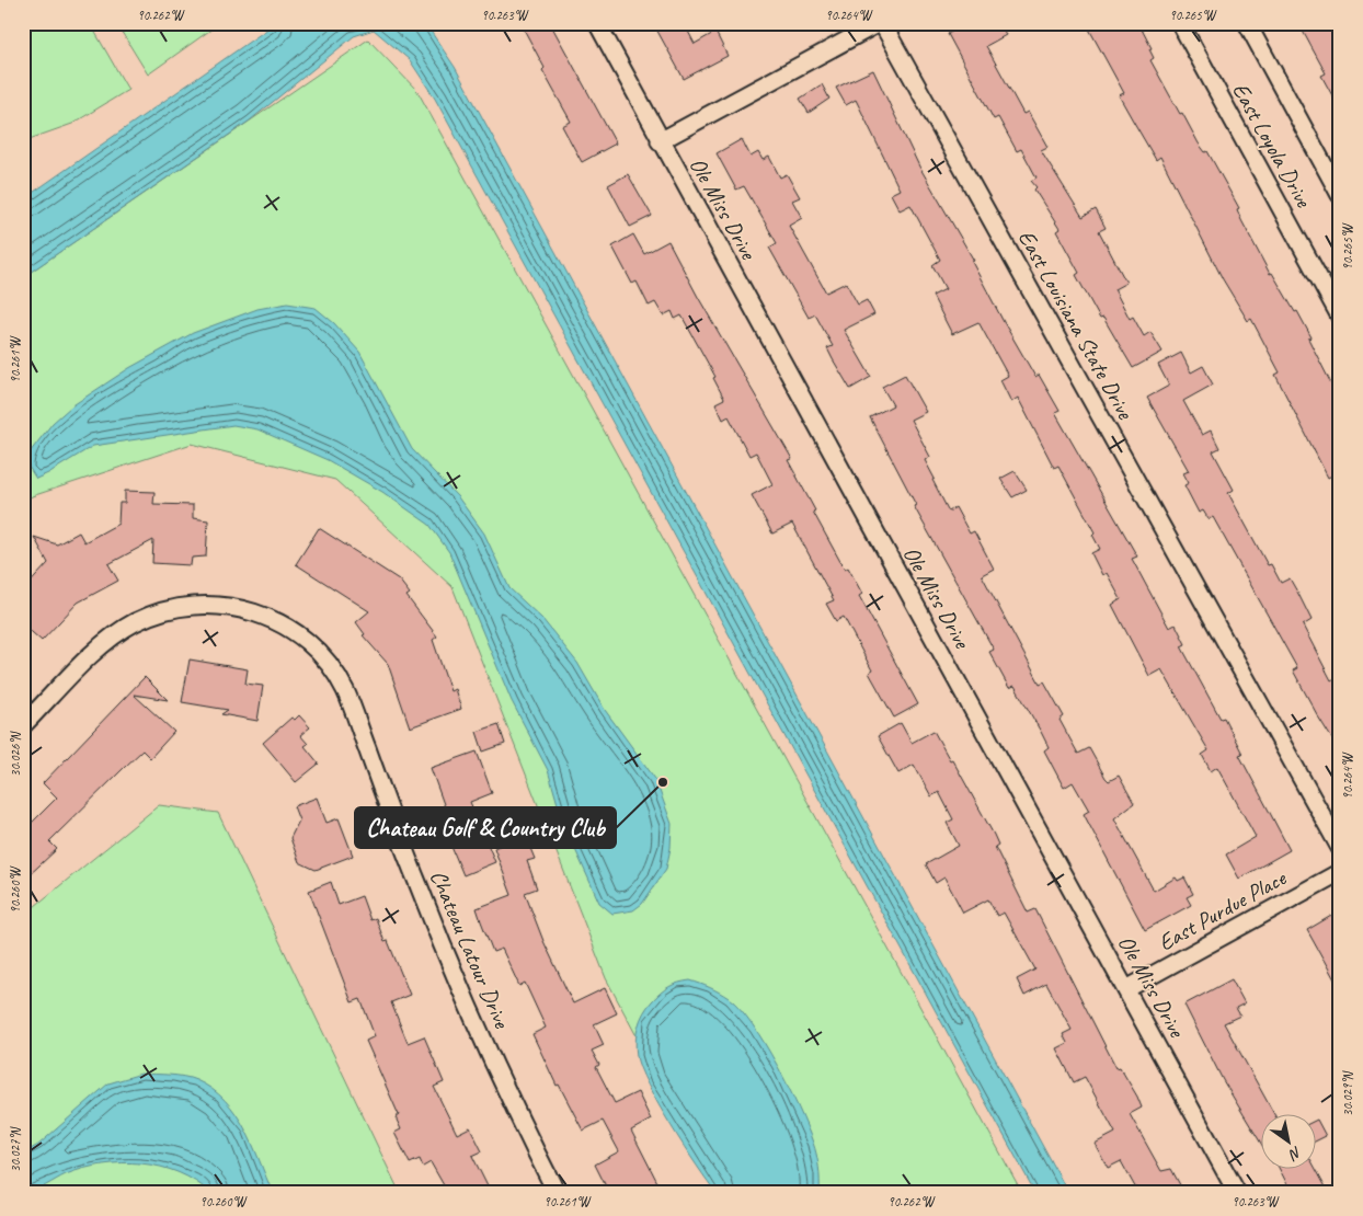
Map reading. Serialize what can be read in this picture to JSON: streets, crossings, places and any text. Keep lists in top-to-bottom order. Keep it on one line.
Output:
{"streets":{"street":["East Loyola Drive","Ole Miss Drive","East Louisiana State Drive","East Purdue Place","Chateau Latour Drive"]},"crossings":[["Ole Miss Drive","East Purdue Place"]],"places":["Chateau Golf & Country Club"],"north":"bottom right","coordinates":["90.262°W","90.263°W","90.264°W","90.265°W","90.261°W","30.026°N","90.260°W","30.029°N","30.027°N"]}
